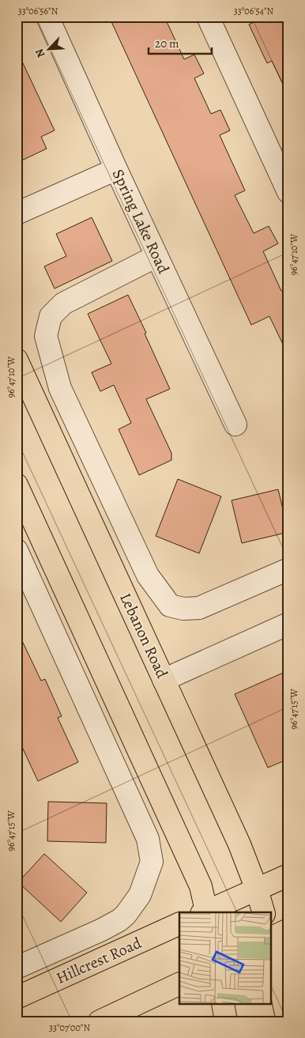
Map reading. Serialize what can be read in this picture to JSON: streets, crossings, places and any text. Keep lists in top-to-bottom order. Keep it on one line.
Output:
{"streets":{"main road":["Lebanon Road","Hillcrest Road"],"street":["Spring Lake Road"]},"scale_bar":"20 m","north":"bottom left","coordinates":["33°06'56\"N","33°06'54\"N","96°47'10\"W","96°47'15\"W","33°07'00\"N"]}
